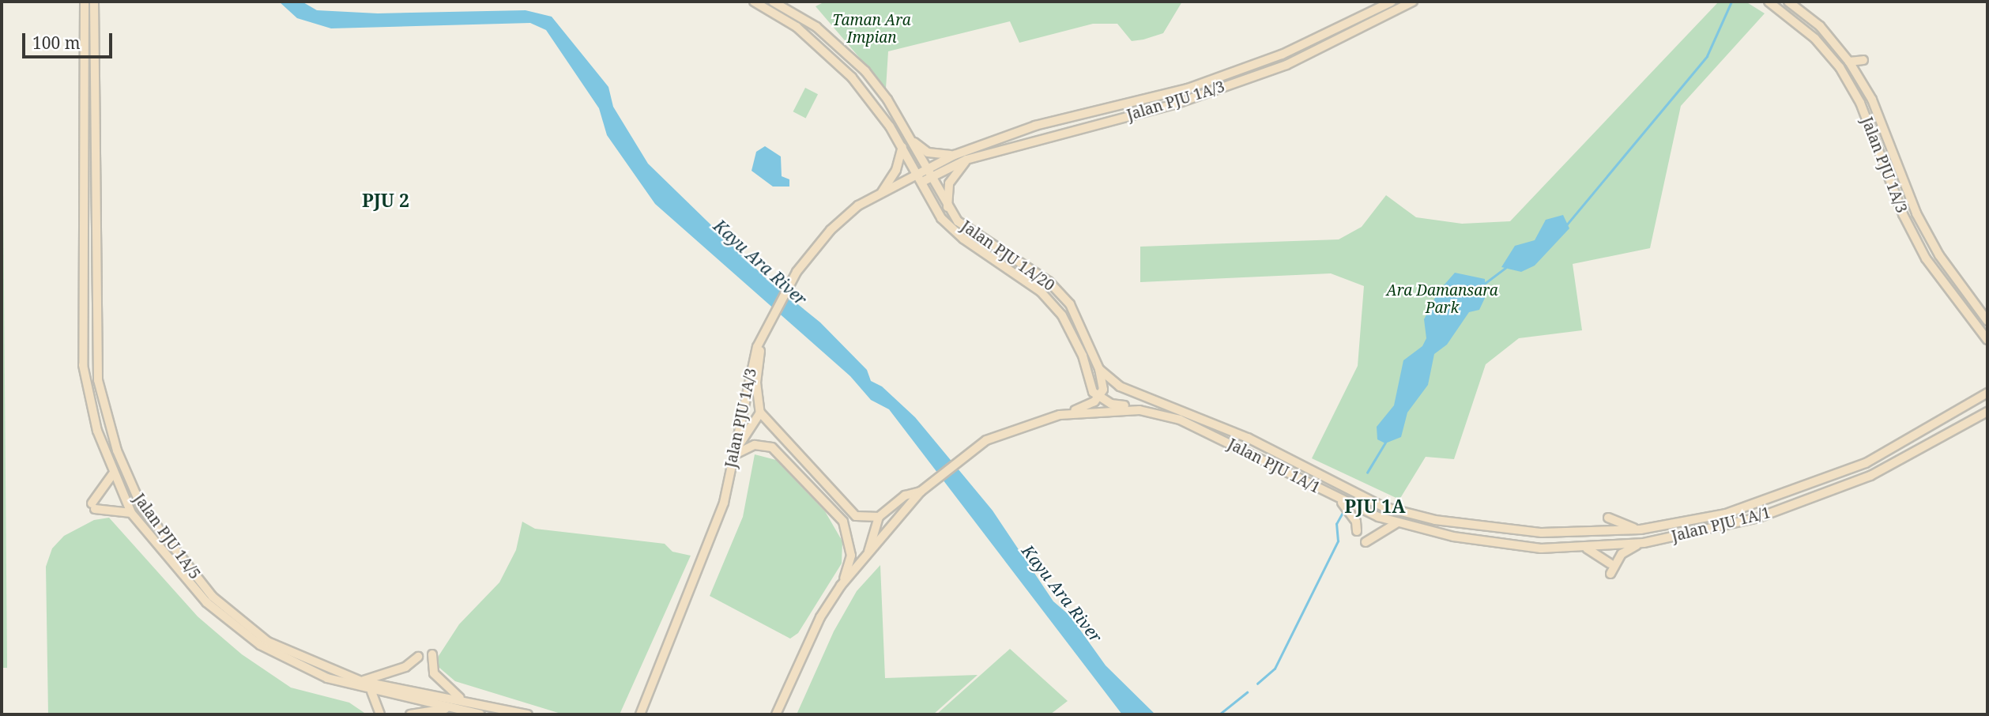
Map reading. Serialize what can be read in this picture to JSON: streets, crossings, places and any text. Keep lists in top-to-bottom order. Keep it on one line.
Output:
{"streets":{"street":["Jalan PJU 1A/3","Jalan PJU 1A/20","Jalan PJU 1A/1","Jalan PJU 1A/5"]},"crossings":[["Jalan PJU 1A/3","Jalan PJU 1A/20"],["Jalan PJU 1A/20","Jalan PJU 1A/1"]],"districts":["PJU 2","PJU 1A"],"water":["Kayu Ara River"],"parks":["Taman Ara Impian","Ara Damansara Park"],"scale_bar":"100 m"}
